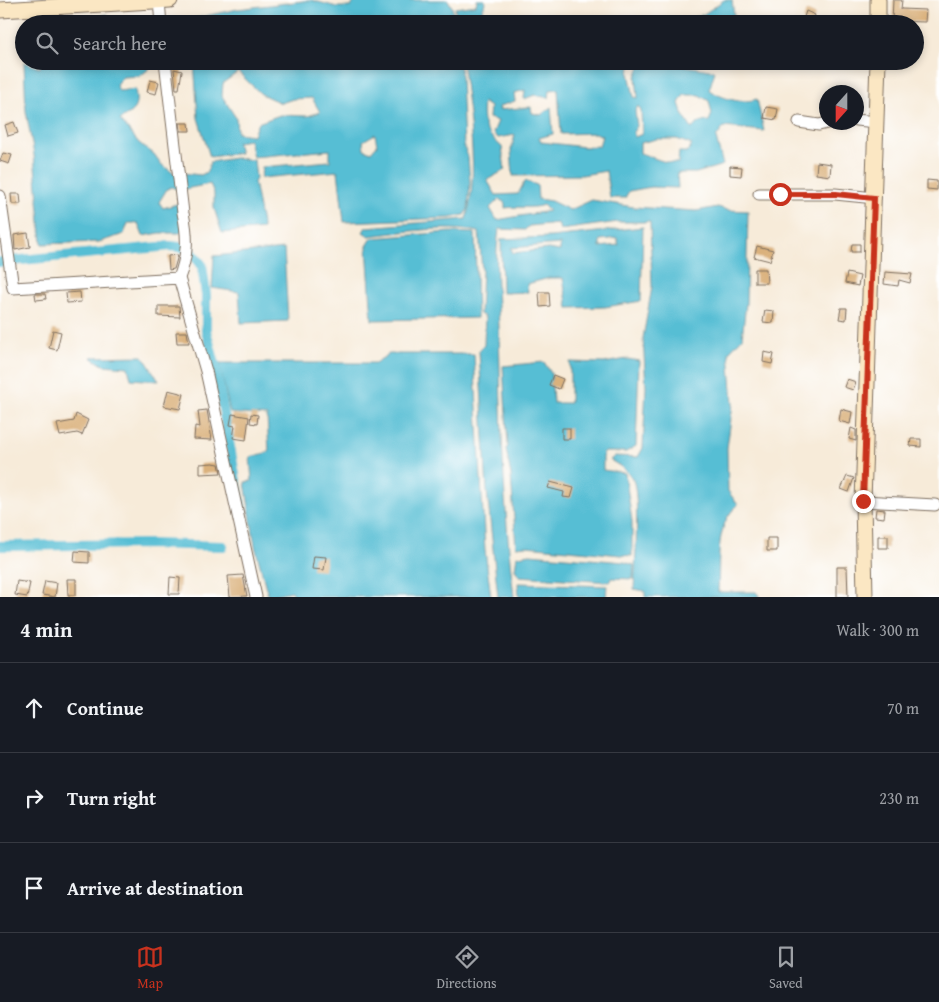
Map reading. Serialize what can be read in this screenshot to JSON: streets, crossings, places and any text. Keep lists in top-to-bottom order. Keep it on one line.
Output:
{"north":"bottom","page":{"search":"Search here","heading":["4 min","Walk · 300 m"],"list":[["Continue","70 m"],["Turn right","230 m"],"Arrive at destination"],"nav":["Map","Directions","Saved"]}}
